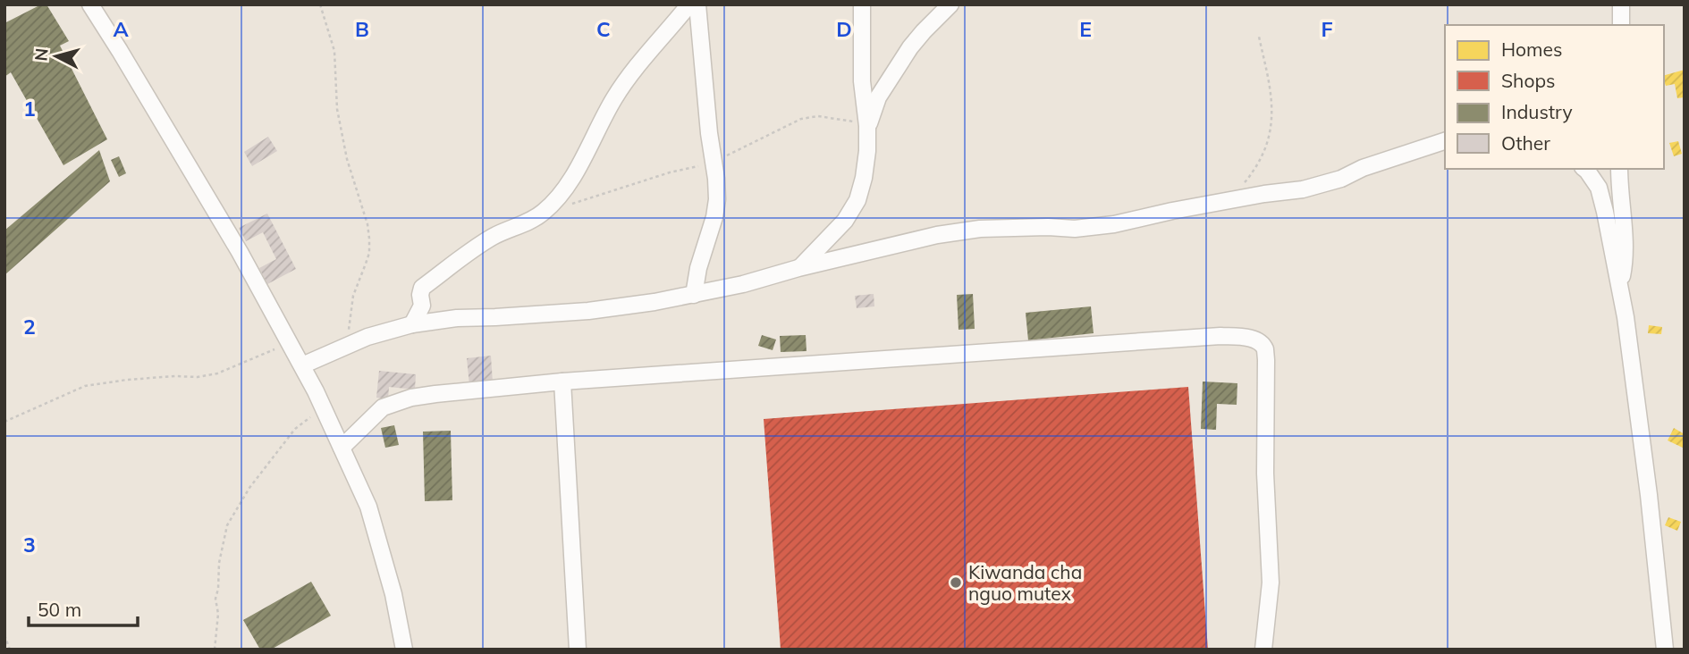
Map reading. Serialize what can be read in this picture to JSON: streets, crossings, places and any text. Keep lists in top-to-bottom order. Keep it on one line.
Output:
{"places":["Kiwanda cha nguo mutex"],"legend":["Homes","Shops","Industry","Other"],"scale_bar":"50 m","north":"left","grid":{"columns":["A","B","C","D","E","F"],"rows":["1","2","3"]}}
